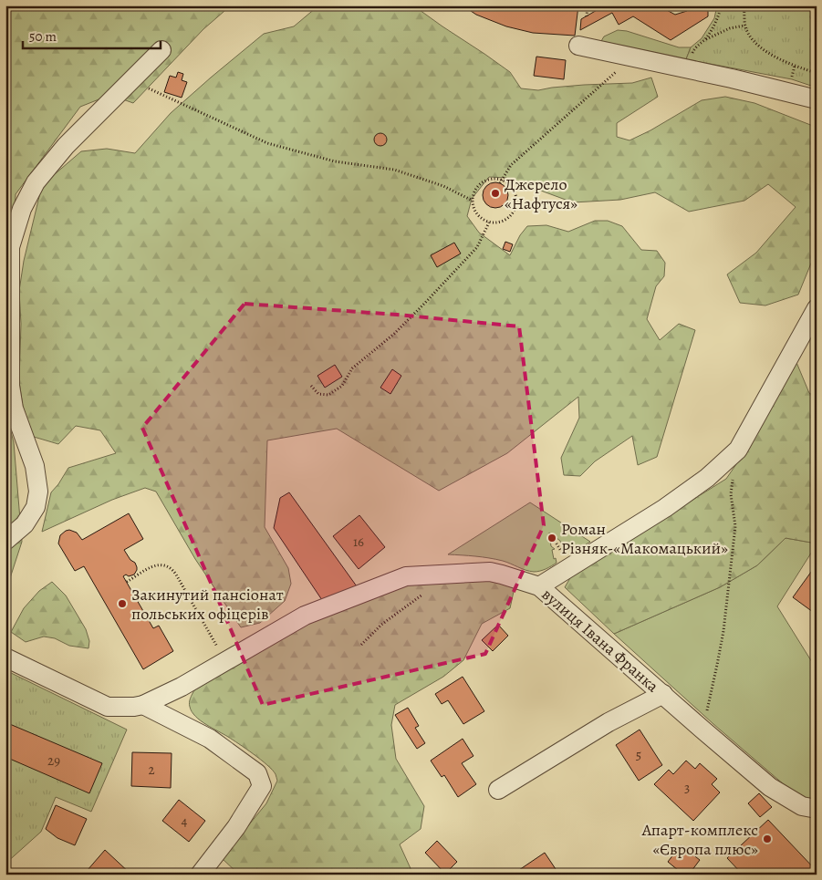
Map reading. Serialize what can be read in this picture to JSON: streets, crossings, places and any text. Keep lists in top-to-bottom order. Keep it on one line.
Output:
{"streets":{"street":["вулиця Івана Франка"]},"places":["Джерело «Нафтуся»","Роман Різняк-«Макомацький»","Закинутий пансіонат польських офіцерів","Апарт-комплекс «Європа плюс»"],"house_numbers":["16","5","29","2","3","4"],"scale_bar":"50 m"}
